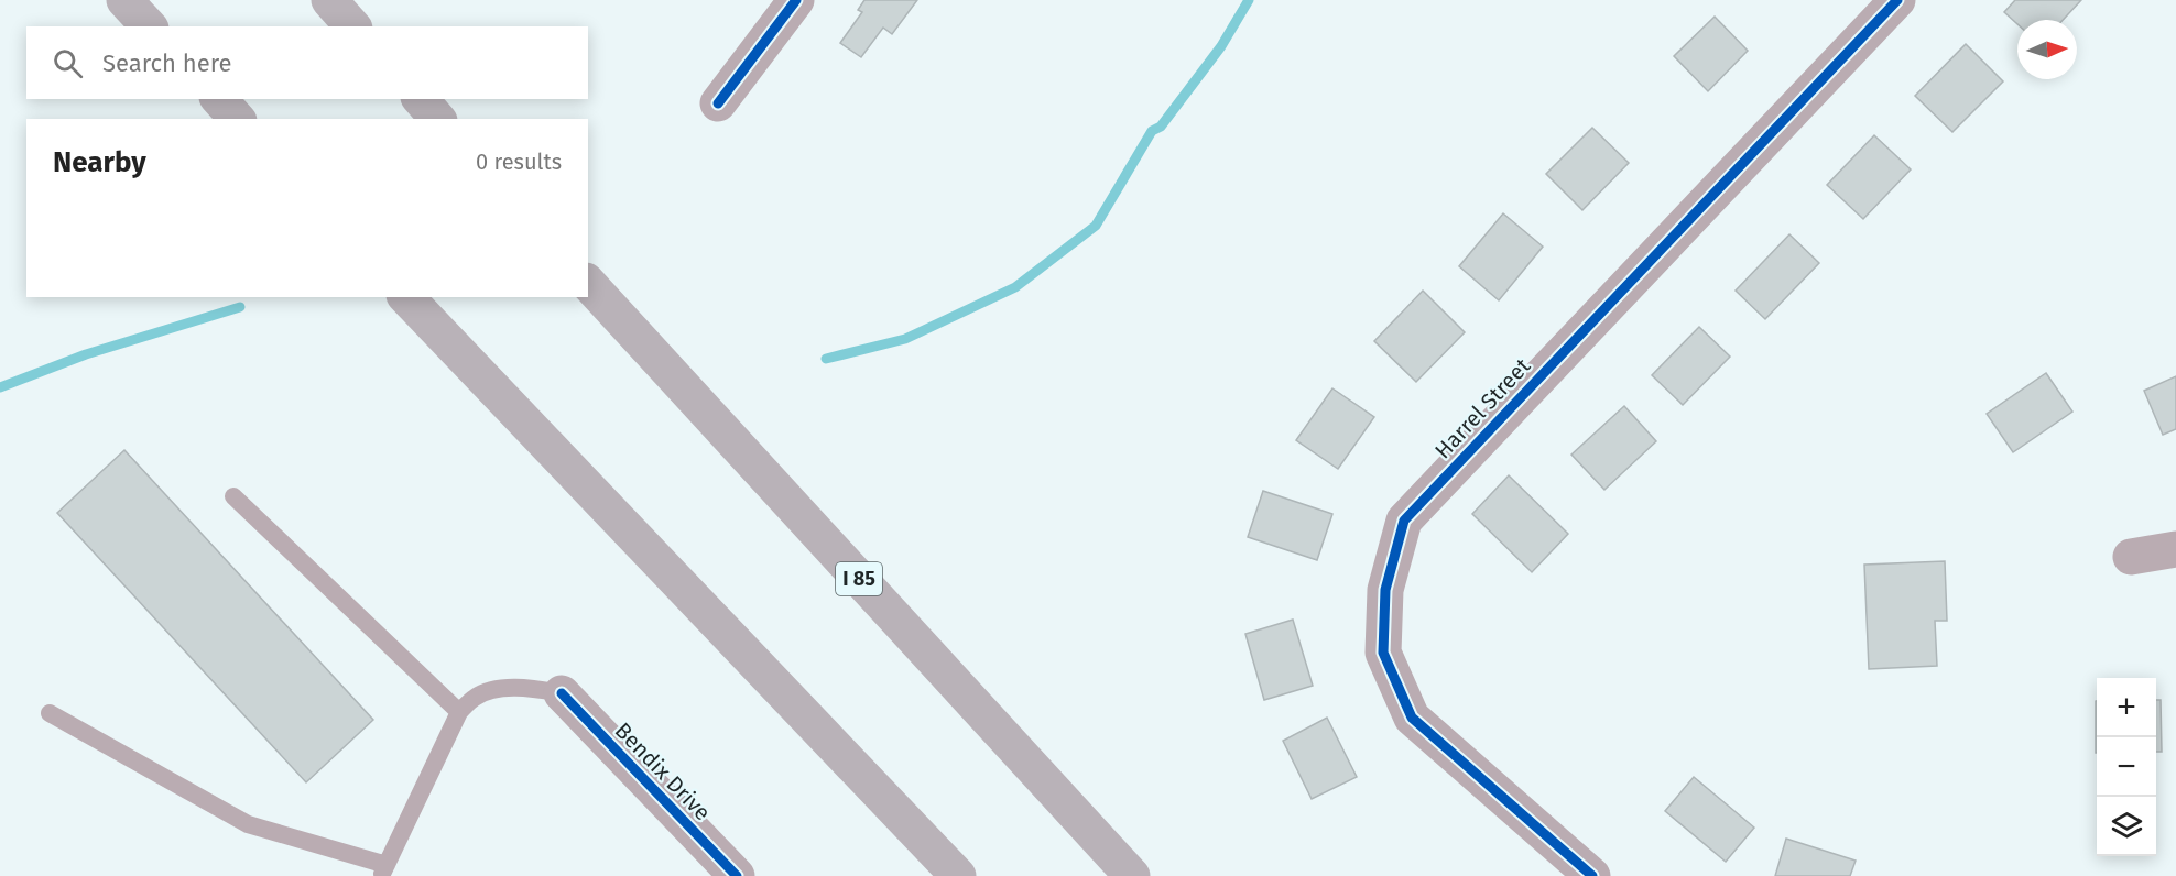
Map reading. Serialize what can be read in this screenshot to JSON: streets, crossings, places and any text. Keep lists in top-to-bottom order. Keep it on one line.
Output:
{"streets":{"highway":["I 85"],"street":["Harrel Street","Bendix Drive"]},"north":"right","page":{"search":"Search here","heading":["Nearby","0 results"],"map_buttons":["+","−"]}}
